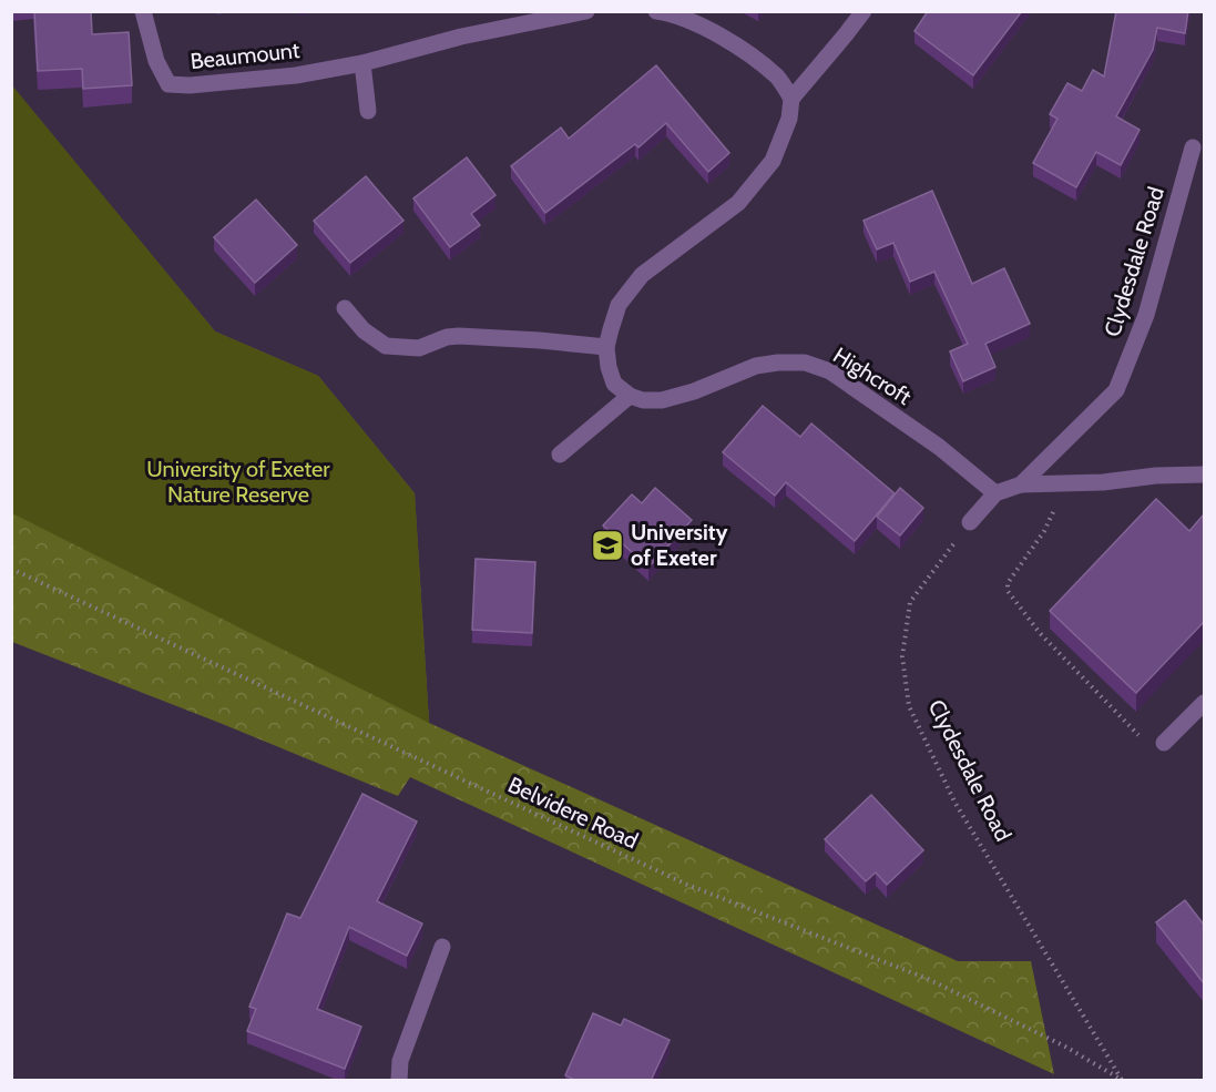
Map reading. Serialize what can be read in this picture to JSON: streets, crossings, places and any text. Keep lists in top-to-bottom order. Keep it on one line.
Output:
{"streets":{"street":["Beaumount","Clydesdale Road","Highcroft"],"path":["Belvidere Road"]},"crossings":[["Clydesdale Road","Highcroft"],["Clydesdale Road","Belvidere Road"]],"parks":["University of Exeter Nature Reserve"],"places":{"school or university":["University of Exeter"]}}
